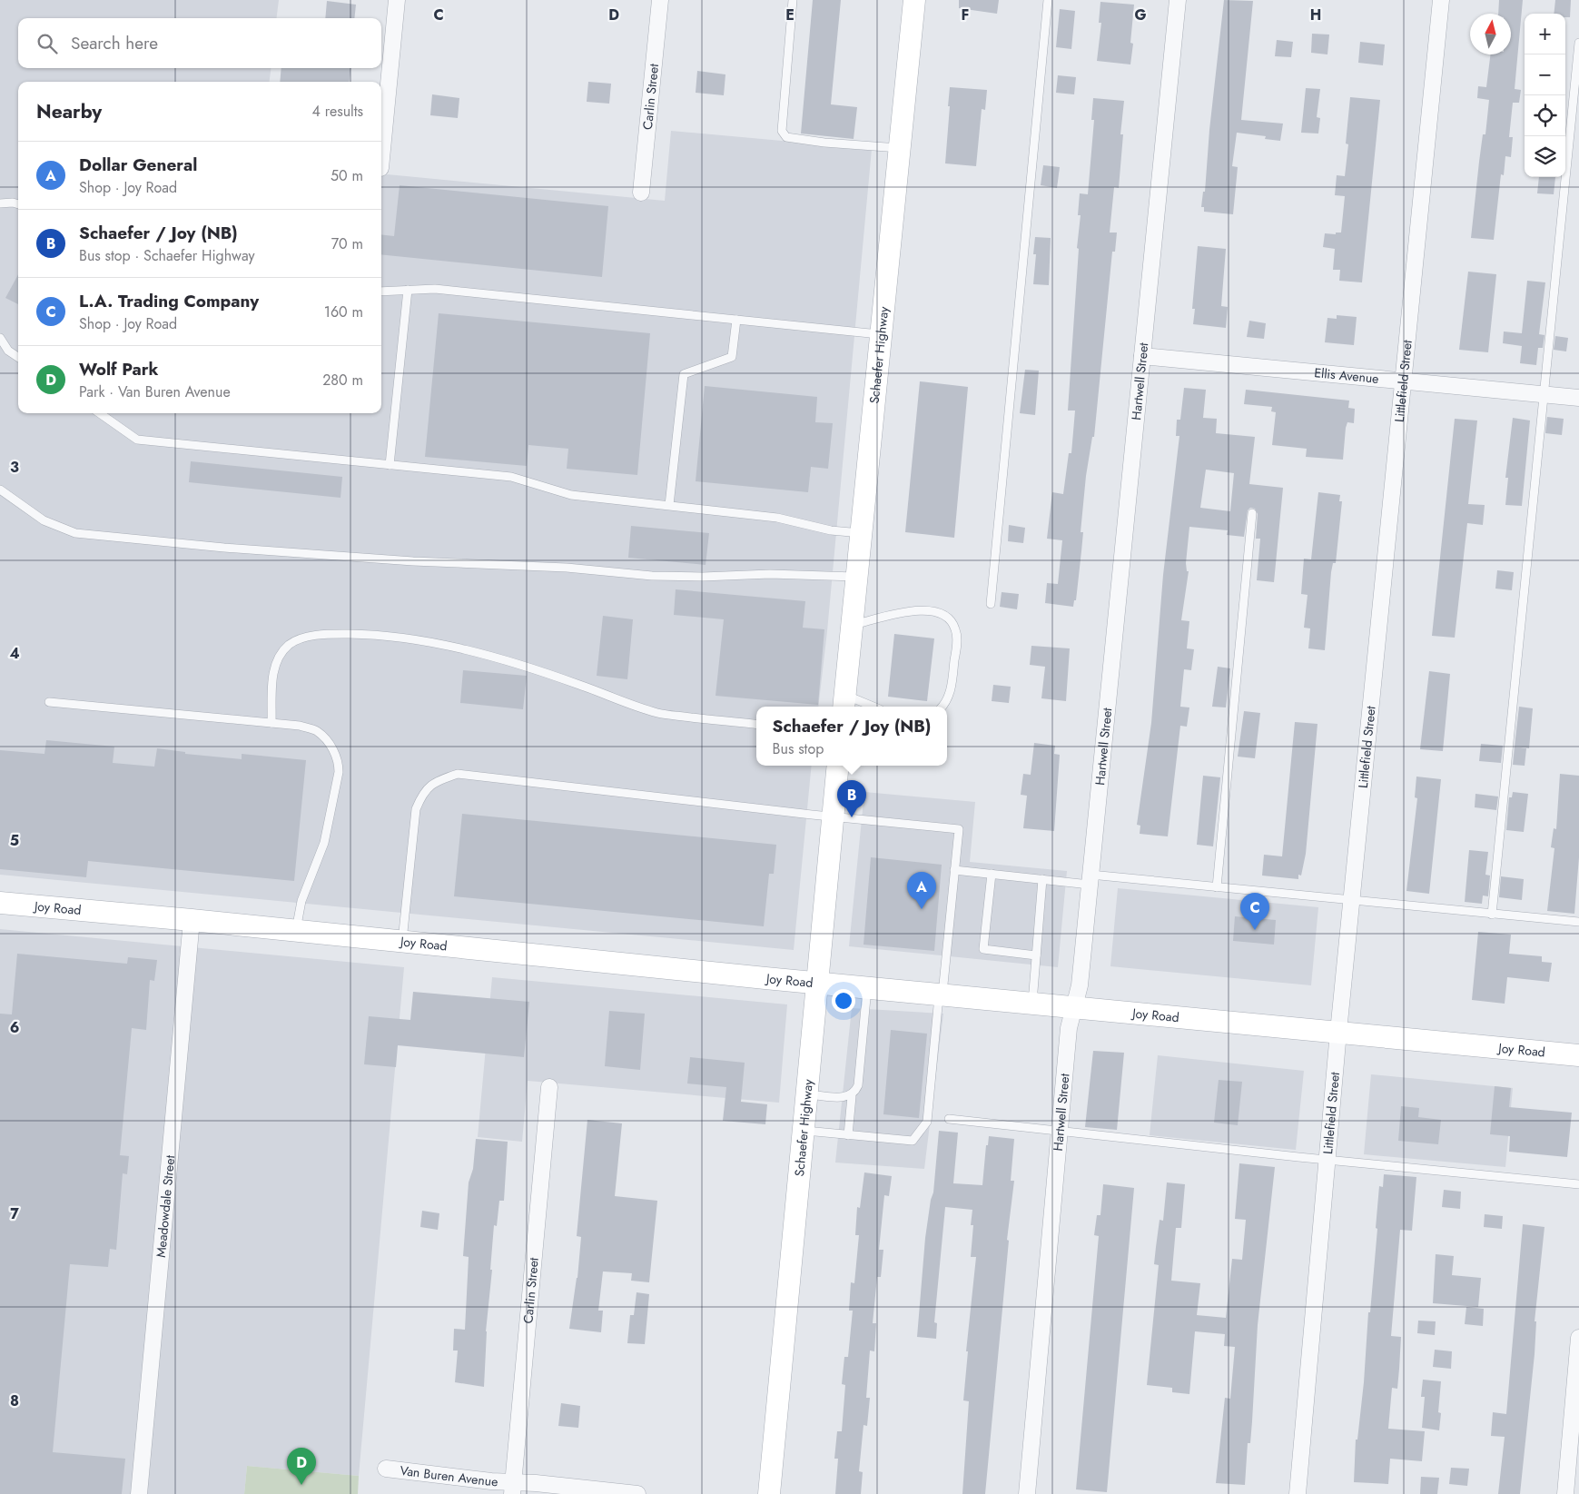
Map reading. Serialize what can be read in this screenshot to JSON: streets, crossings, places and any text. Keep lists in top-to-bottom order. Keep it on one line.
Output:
{"streets":{"street":["Carlin Street","Schaefer Highway","Ellis Avenue","Littlefield Street","Hartwell Street","Joy Road","Meadowdale Street","Van Buren Avenue"]},"crossings":[["Carlin Street","Van Buren Avenue"],["Schaefer Highway","Joy Road"],["Ellis Avenue","Littlefield Street"],["Ellis Avenue","Hartwell Street"],["Littlefield Street","Joy Road"],["Hartwell Street","Joy Road"],["Joy Road","Meadowdale Street"]],"north":"top","page":{"map_buttons":["+","−"],"search":"Search here","heading":["Nearby","4 results"],"list":[{"mark":"A","name":"Dollar General","note":"Shop · Joy Road","value":"50 m"},{"mark":"B","name":"Schaefer / Joy (NB)","note":"Bus stop · Schaefer Highway","value":"70 m"},{"mark":"C","name":"L.A. Trading Company","note":"Shop · Joy Road","value":"160 m"},{"mark":"D","name":"Wolf Park","note":"Park · Van Buren Avenue","value":"280 m"}],"popup":["Schaefer / Joy (NB)","Bus stop"],"pins":["B","A","C","D"]},"grid":{"columns":["C","D","E","F","G","H"],"rows":["3","4","5","6","7","8"]}}
